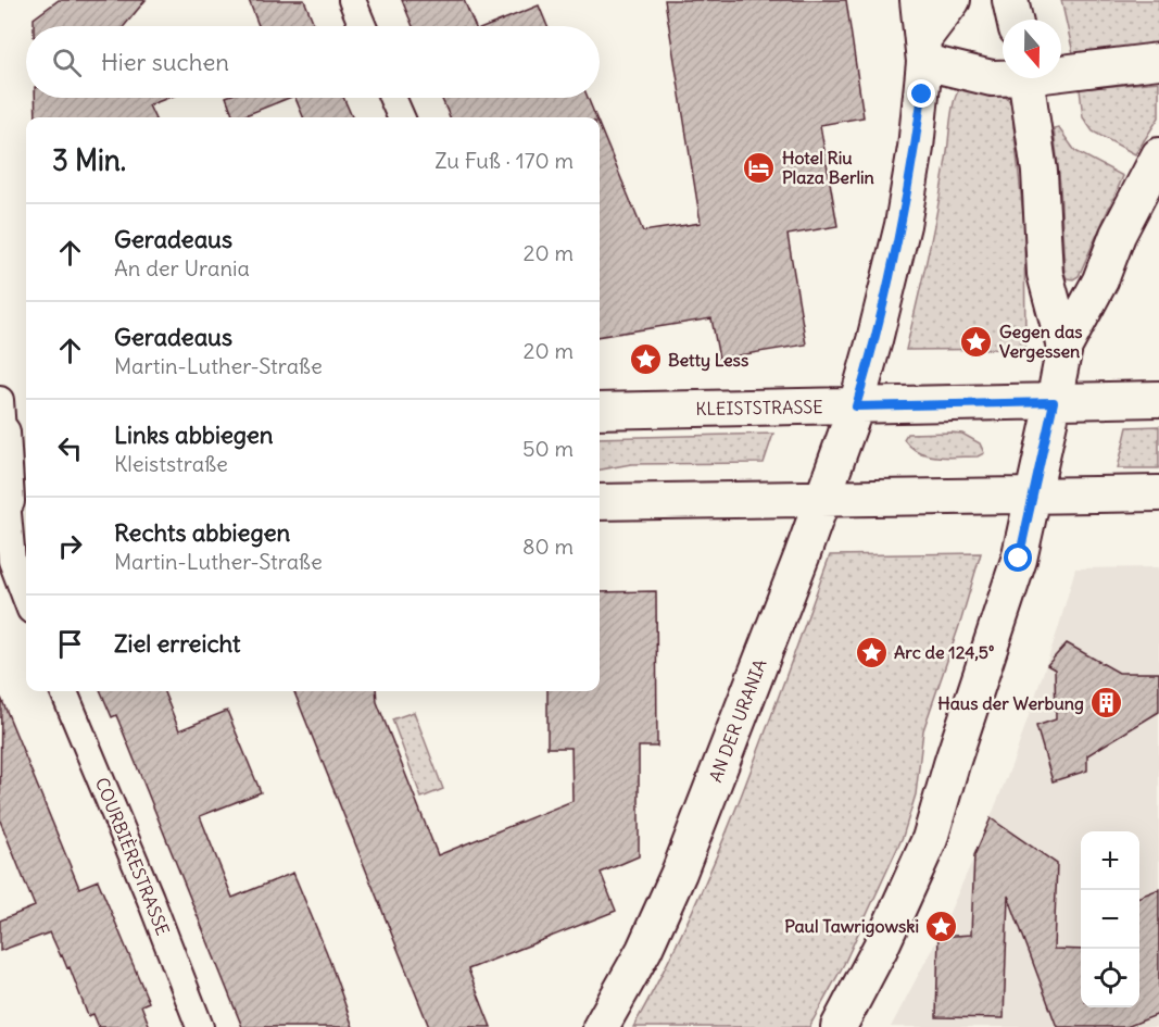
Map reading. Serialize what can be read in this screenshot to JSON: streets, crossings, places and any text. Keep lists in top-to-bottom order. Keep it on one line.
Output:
{"streets":{"main road":["KLEISTSTRASSE","AN DER URANIA"],"street":["COURBIÈRESTRASSE"]},"crossings":[["KLEISTSTRASSE","AN DER URANIA"]],"places":{"hotel":["Hotel Riu Plaza Berlin"],"place":["Gegen das Vergessen","Betty Less","Arc de 124,5°","Paul Tawrigowski"],"building":["Haus der Werbung"]},"north":"bottom","page":{"search":"Hier suchen","heading":["3 Min.","Zu Fuß · 170 m"],"list":[["Geradeaus","An der Urania","20 m"],["Geradeaus","Martin-Luther-Straße","20 m"],["Links abbiegen","Kleiststraße","50 m"],["Rechts abbiegen","Martin-Luther-Straße","80 m"],"Ziel erreicht"],"map_buttons":["+","−"]}}
